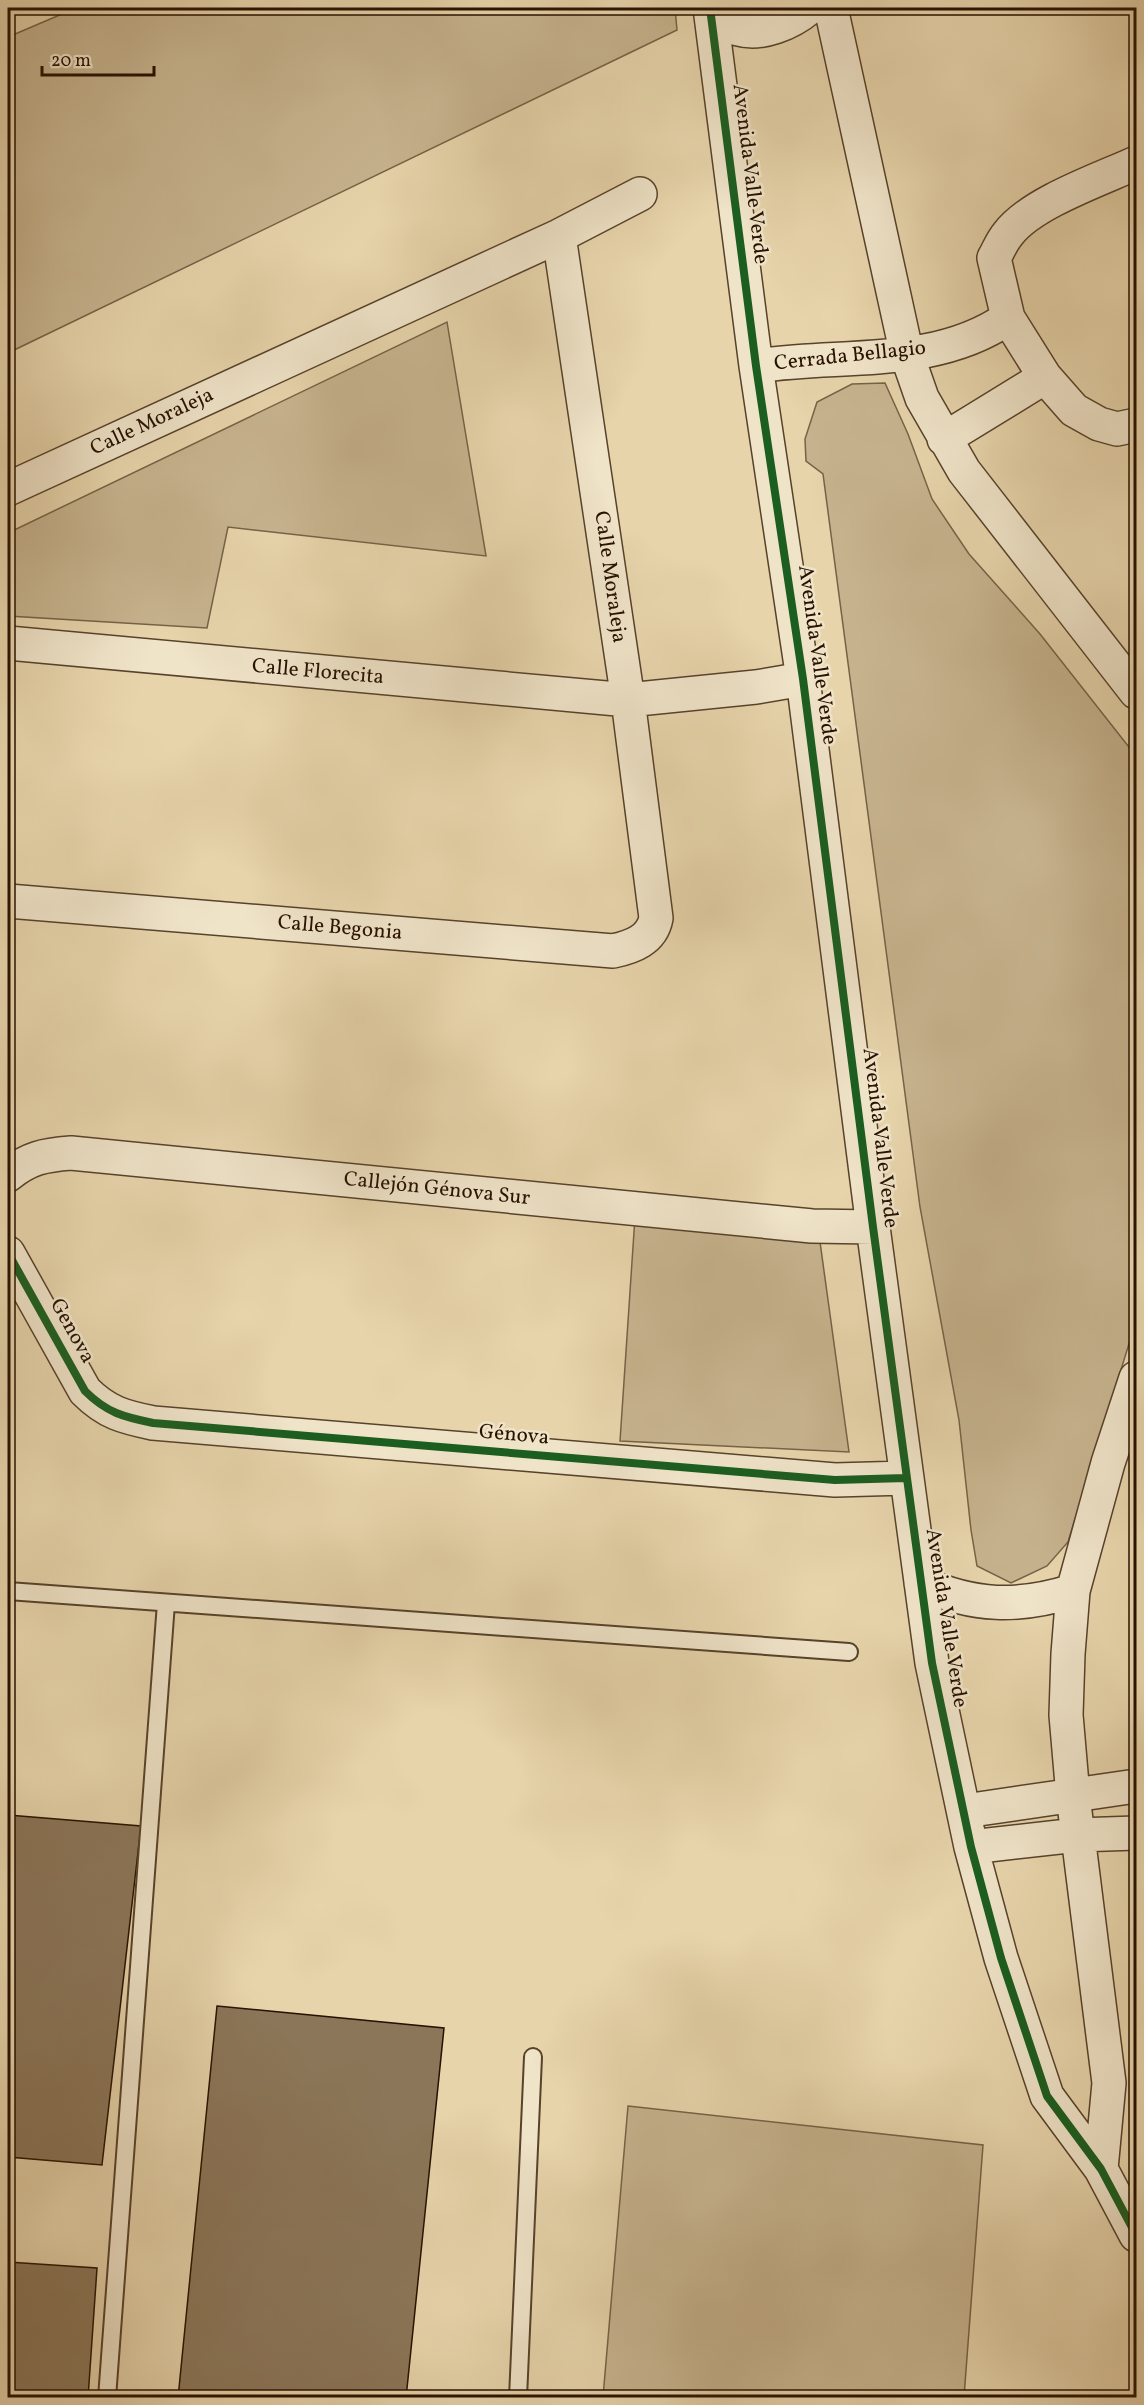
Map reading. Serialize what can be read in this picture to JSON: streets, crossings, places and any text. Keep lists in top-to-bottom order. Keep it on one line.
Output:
{"streets":{"street":["Avenida Valle Verde","Cerrada Bellagio","Calle Moraleja","Calle Florecita","Calle Begonia","Callejón Génova Sur","Genova","Génova"]},"crossings":[["Avenida Valle Verde","Cerrada Bellagio"],["Avenida Valle Verde","Calle Florecita"],["Avenida Valle Verde","Callejón Génova Sur"],["Avenida Valle Verde","Génova"],["Calle Moraleja","Calle Florecita"],["Calle Moraleja","Calle Begonia"],["Genova","Génova"]],"scale_bar":"20 m"}
